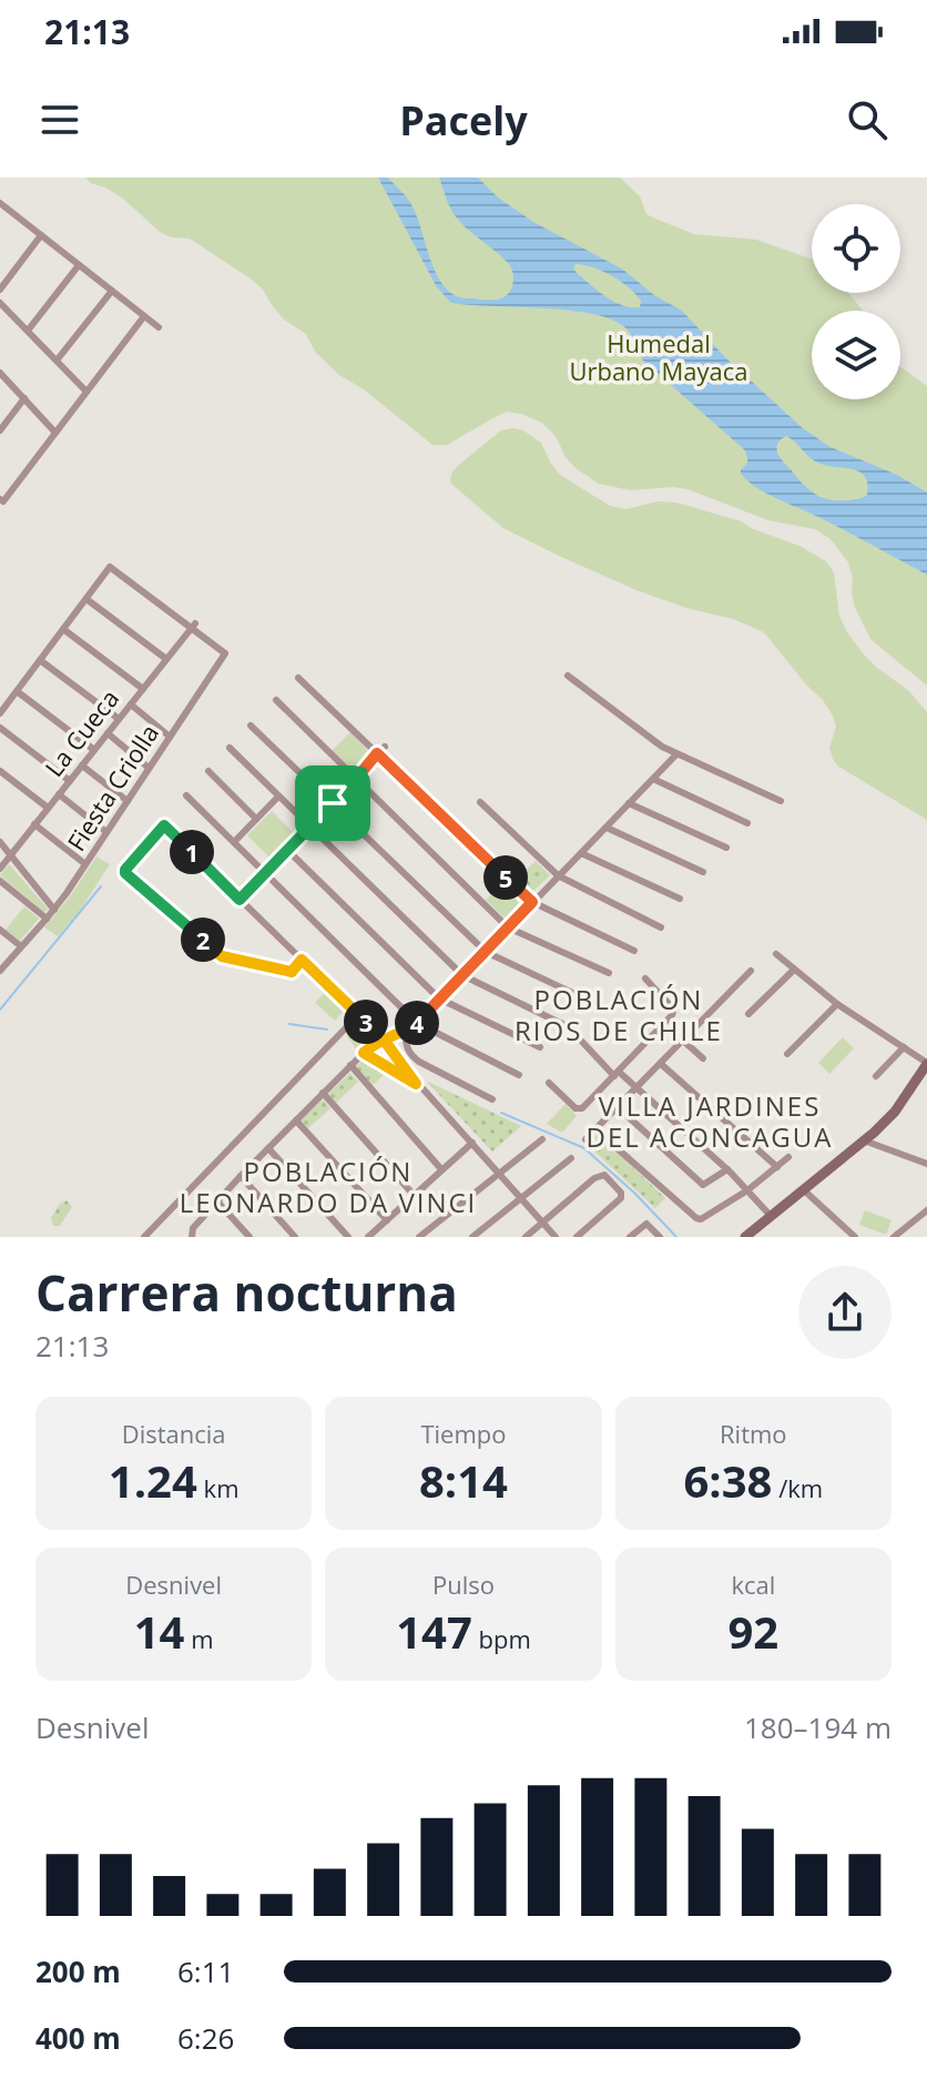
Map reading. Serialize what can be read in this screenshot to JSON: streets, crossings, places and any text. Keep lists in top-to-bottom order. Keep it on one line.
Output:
{"streets":{"street":["La Cueca","Fiesta Criolla"]},"crossings":[["La Cueca","Fiesta Criolla"]],"districts":["POBLACIÓN RIOS DE CHILE","VILLA JARDINES DEL ACONCAGUA","POBLACIÓN LEONARDO DA VINCI"],"parks":["Humedal Urbano Mayaca"],"page":{"status":"21:13","header":"Pacely","pins":["1","5","2","3","4"],"heading":["Carrera nocturna","21:13"],"stats":[["Distancia","1.24 km"],["Tiempo","8:14"],["Ritmo","6:38 /km"],["Desnivel","14 m"],["Pulso","147 bpm"],["kcal","92"]],"chart":["Desnivel","180–194 m"],"list":[{"name":"200 m","note":"6:11"},{"name":"400 m","note":"6:26"}]}}
